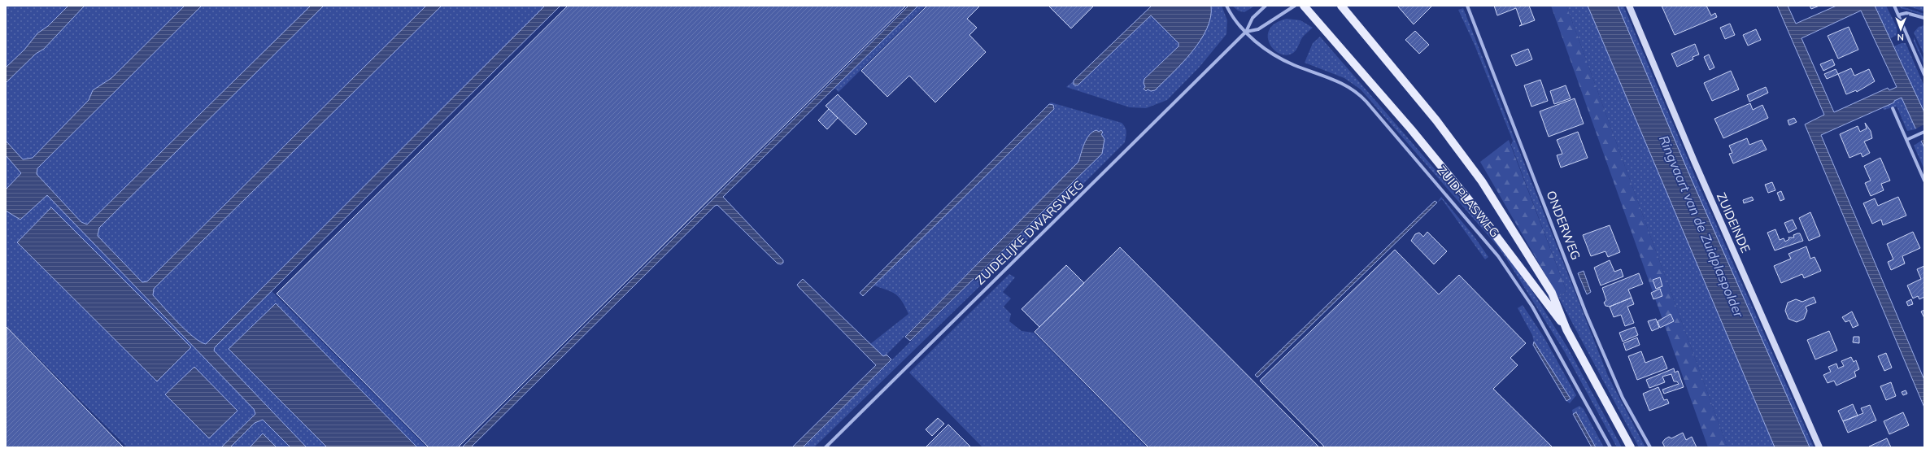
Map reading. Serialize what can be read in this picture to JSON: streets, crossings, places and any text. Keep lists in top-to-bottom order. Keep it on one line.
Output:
{"streets":{"main road":["ZUIDPLASWEG"],"street":["ZUIDEINDE","ONDERWEG","ZUIDELIJKE DWARSWEG"]},"crossings":[["ZUIDPLASWEG","ZUIDELIJKE DWARSWEG"]],"water":["Ringvaart van de Zuidplaspolder"],"north":"bottom"}
